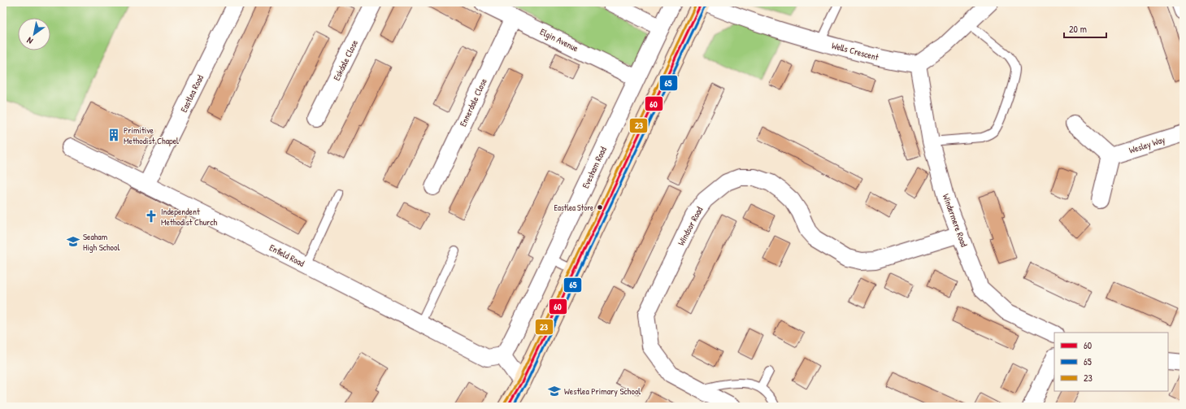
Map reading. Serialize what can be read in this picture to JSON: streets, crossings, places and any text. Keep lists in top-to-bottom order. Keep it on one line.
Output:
{"streets":{"street":["Elgin Avenue","Wells Crescent","Eskdale Close","Eastlea Road","Ennerdale Close","Wesley Way","Evesham Road","Windermere Road","Windsor Road","Enfield Road"]},"crossings":[["Elgin Avenue","Ennerdale Close"],["Elgin Avenue","Evesham Road"],["Wells Crescent","Windermere Road"],["Eastlea Road","Enfield Road"],["Evesham Road","Enfield Road"],["Windermere Road","Windsor Road"]],"places":{"building":["Primitive Methodist Chapel"],"other":["Eastlea Store"],"church":["Independent Methodist Church"],"school or university":["Seaham High School","Westlea Primary School"]},"lines":["transit line 60","transit line 23","transit line 65"],"legend":["60","65","23"],"scale_bar":"20 m","north":"bottom left"}
